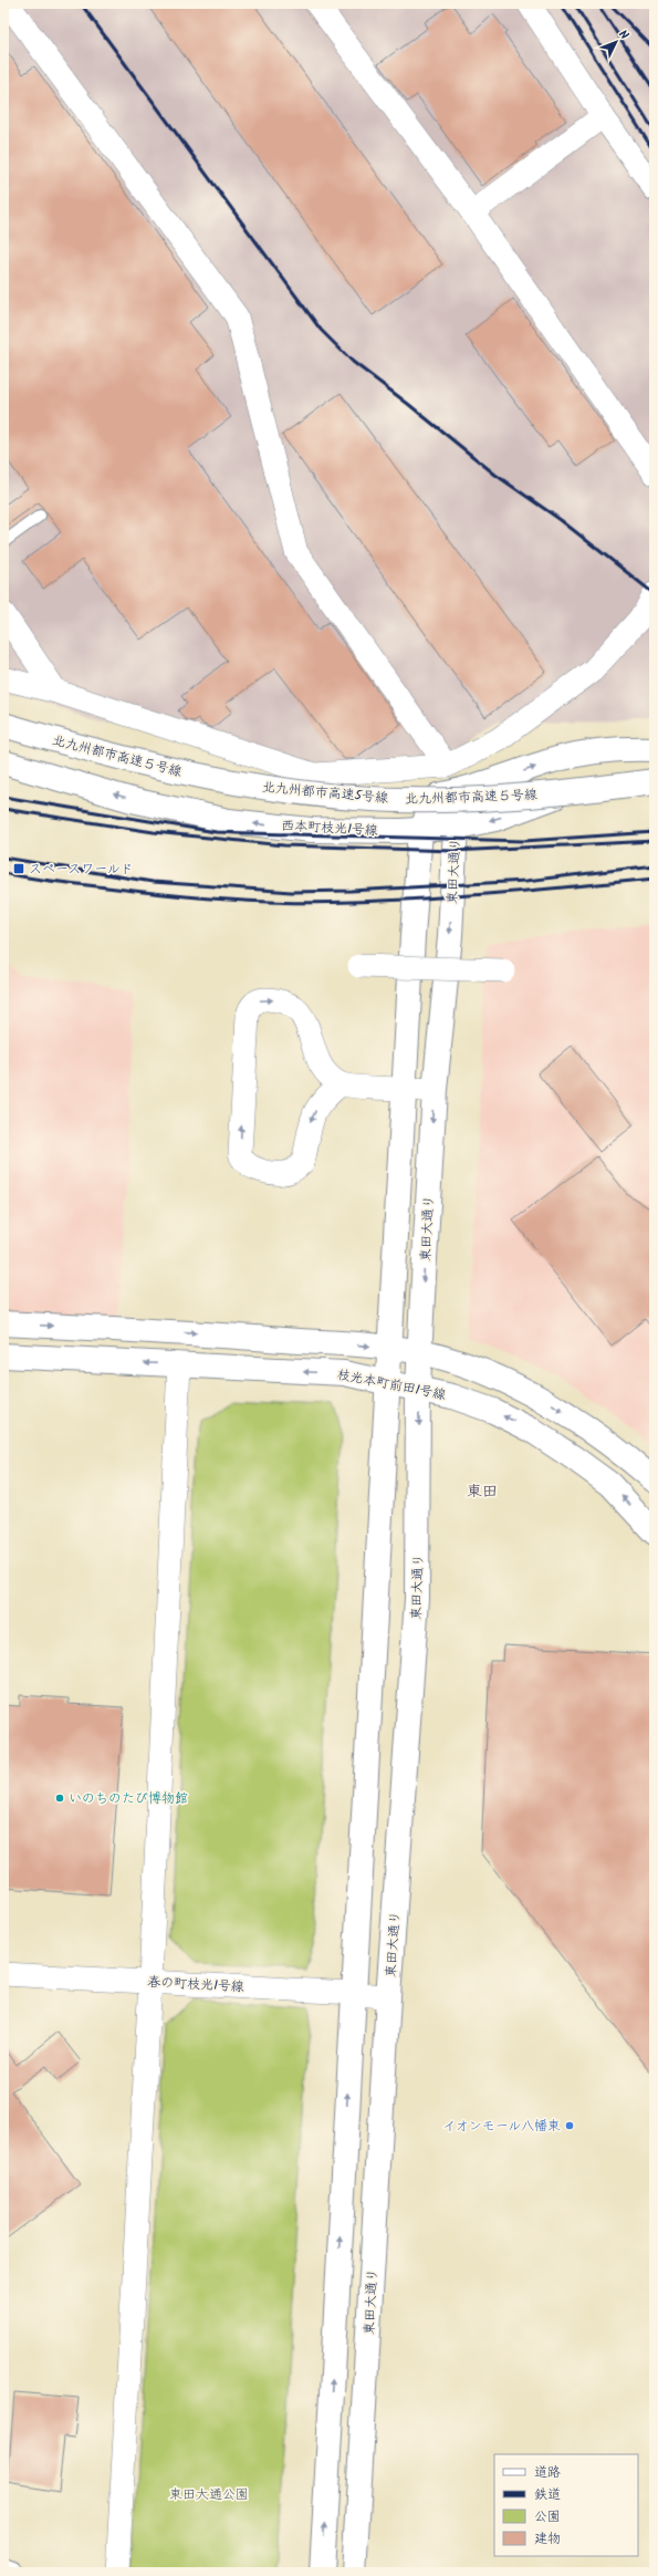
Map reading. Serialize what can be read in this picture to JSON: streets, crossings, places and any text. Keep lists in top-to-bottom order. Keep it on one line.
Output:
{"streets":{"main road":["北九州都市高速5号線","西本町枝光1号線","東田大通り","枝光本町前田1号線"],"street":["春の町枝光1号線"]},"crossings":[["西本町枝光1号線","東田大通り"],["東田大通り","枝光本町前田1号線"],["東田大通り","春の町枝光1号線"]],"districts":["東田"],"parks":["東田大通公園"],"places":{"transit":["スペースワールド"],"other":["いのちのたび博物館","イオンモール八幡東"]},"legend":["道路","鉄道","公園","建物"],"north":"top right"}
